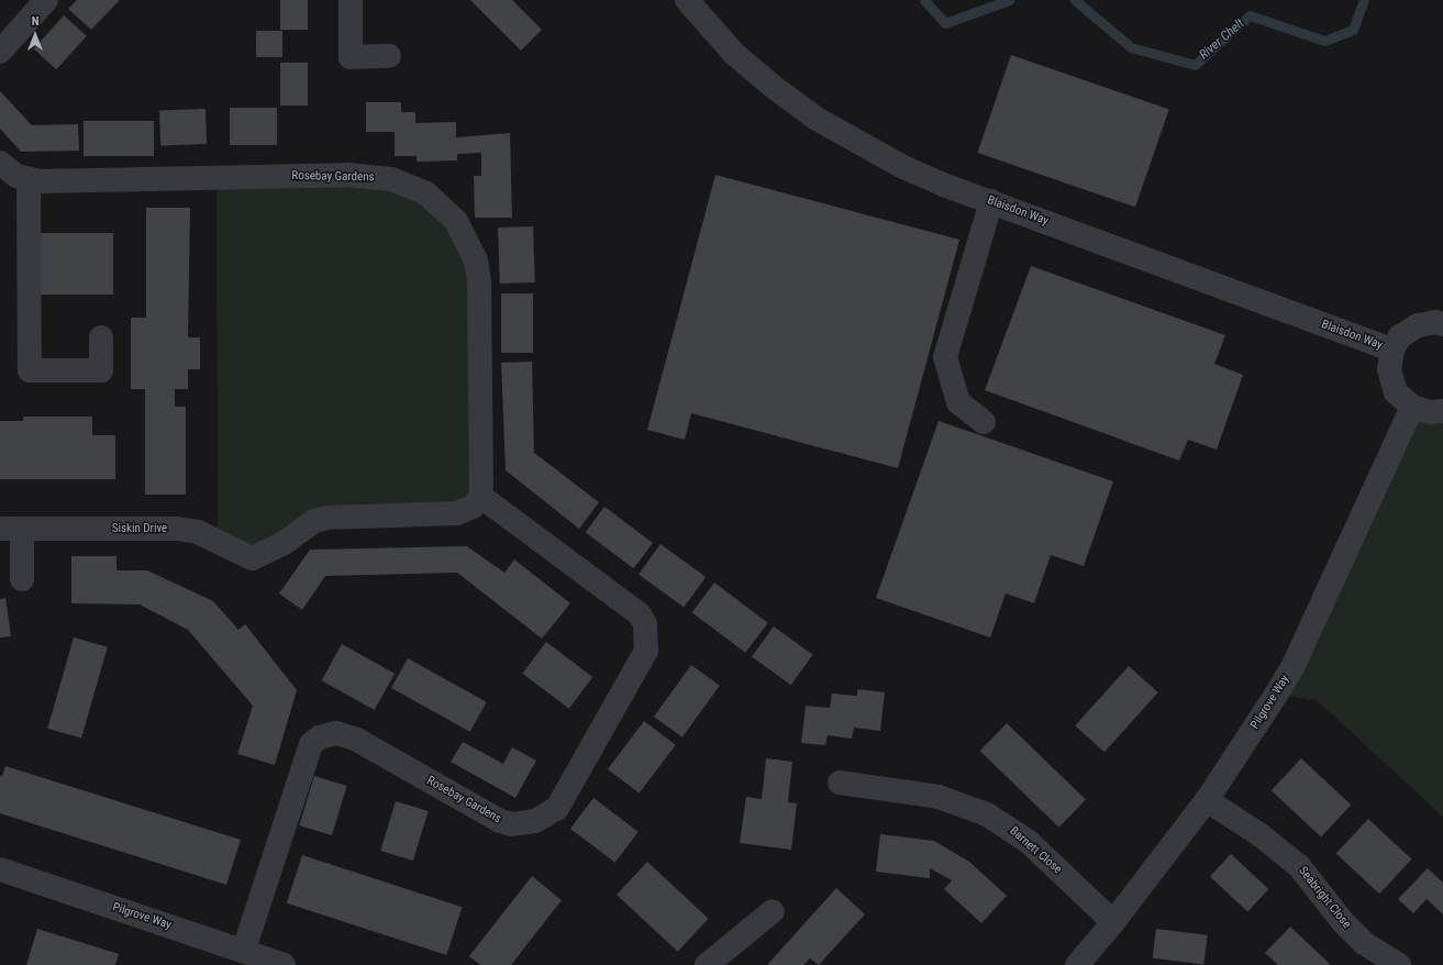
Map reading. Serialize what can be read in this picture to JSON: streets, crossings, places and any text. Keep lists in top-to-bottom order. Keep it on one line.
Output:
{"streets":{"street":["Rosebay Gardens","Blaisdon Way","Siskin Drive","Pilgrove Way","Barnett Close","Seabright Close"]},"crossings":[["Rosebay Gardens","Siskin Drive"],["Rosebay Gardens","Pilgrove Way"],["Pilgrove Way","Barnett Close"],["Pilgrove Way","Seabright Close"]],"water":["River Chelt"],"north":"top"}
